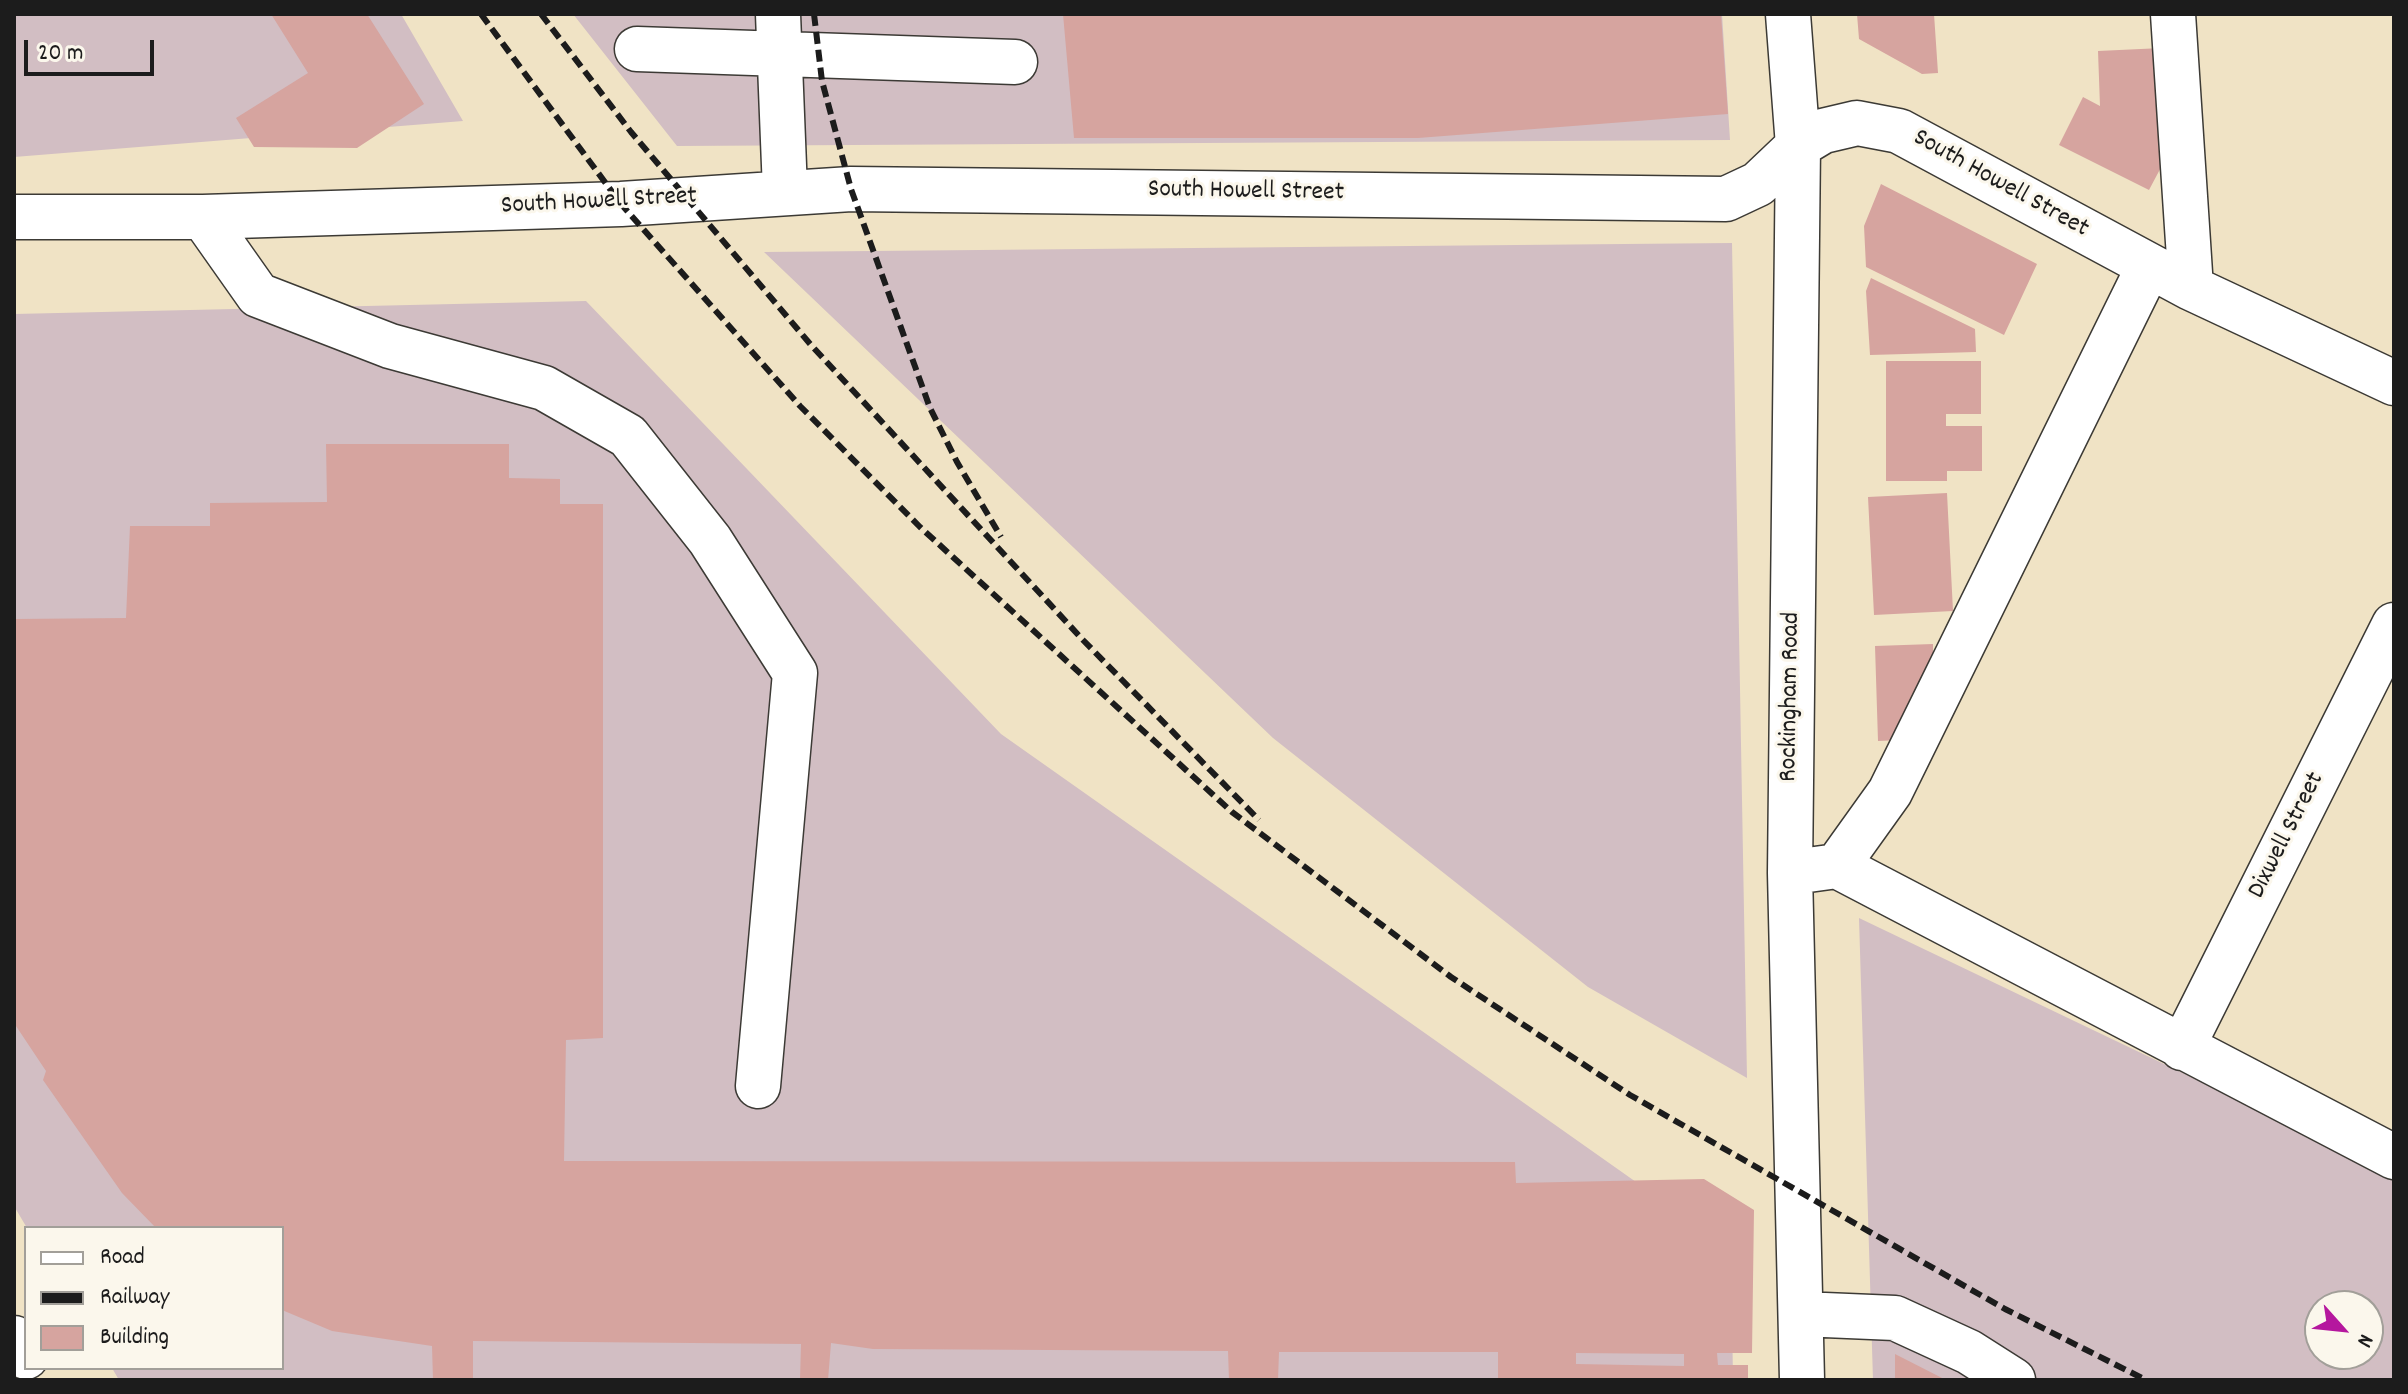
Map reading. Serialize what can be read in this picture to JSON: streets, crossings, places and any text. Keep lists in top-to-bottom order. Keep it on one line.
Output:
{"streets":{"street":["South Howell Street","Rockingham Road","Dixwell Street"]},"crossings":[["South Howell Street","Rockingham Road"]],"legend":["Road","Railway","Building"],"scale_bar":"20 m","north":"bottom right"}
